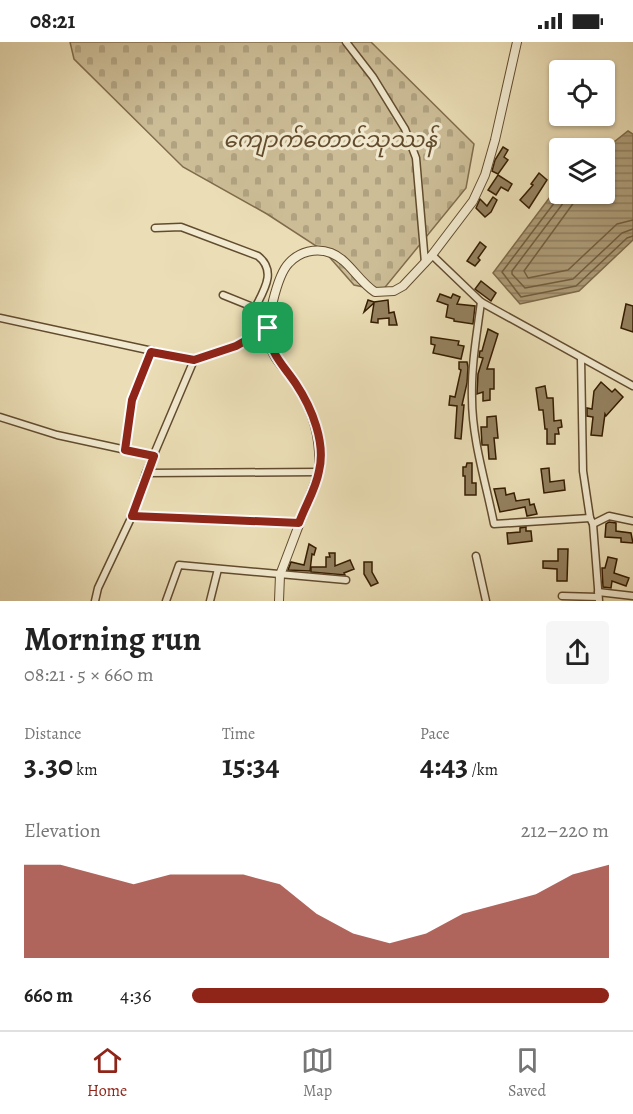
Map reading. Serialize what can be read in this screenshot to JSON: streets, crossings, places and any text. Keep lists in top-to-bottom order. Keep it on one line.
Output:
{"parks":["ကျောက်တောင်သုဿန်"],"page":{"status":"08:21","heading":["Morning run","08:21 · 5 × 660 m"],"stats":[["Distance","3.30 km"],["Time","15:34"],["Pace","4:43 /km"]],"chart":["Elevation","212–220 m"],"list":[{"name":"660 m","note":"4:36"}],"tabs":["Home","Map","Saved"]}}
